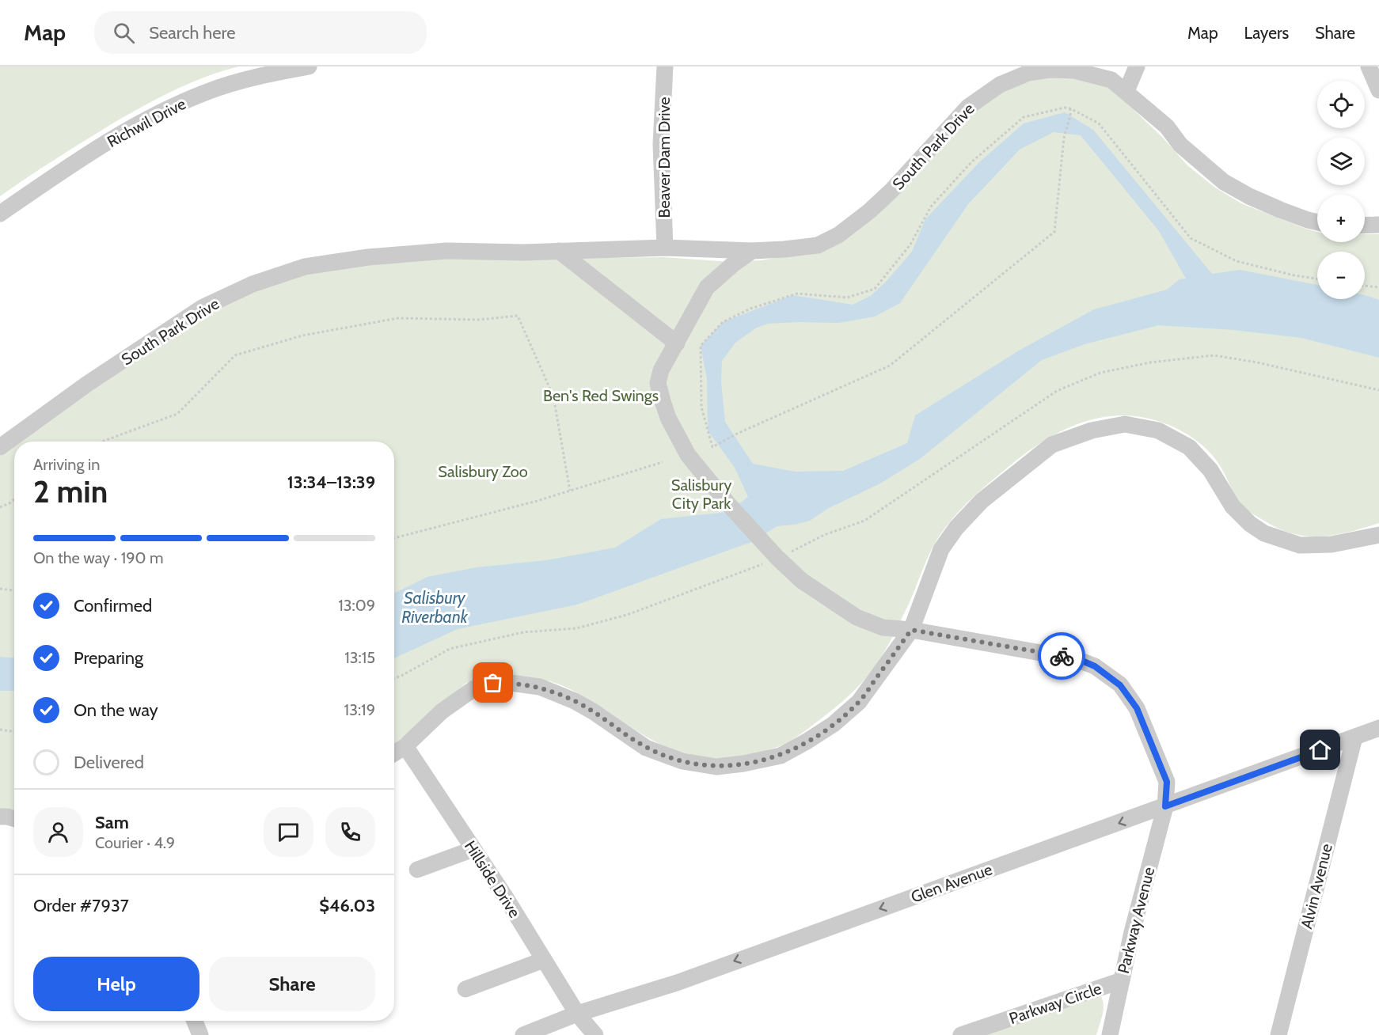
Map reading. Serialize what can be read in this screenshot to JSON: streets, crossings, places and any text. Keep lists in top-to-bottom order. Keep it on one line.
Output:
{"streets":{"street":["Richwil Drive","South Park Drive","Beaver Dam Drive","Hillside Drive","Glen Avenue","Alvin Avenue","Parkway Avenue","Parkway Circle"]},"crossings":[["South Park Drive","Beaver Dam Drive"],["Hillside Drive","Glen Avenue"],["Glen Avenue","Alvin Avenue"],["Glen Avenue","Parkway Avenue"],["Parkway Avenue","Parkway Circle"]],"one_way":["Glen Avenue"],"water":["Salisbury Riverbank"],"parks":["Ben's Red Swings","Salisbury Zoo","Salisbury City Park"],"page":{"header":"Map","search":"Search here","nav":["Map","Layers","Share"],"map_buttons":["+","−"],"heading":["2 min","Arriving in","13:34–13:39"],"panel":["Sam","Courier · 4.9","Order #7937","$46.03"],"bar":"On the way · 190 m","list":[["Confirmed","13:09"],["Preparing","13:15"],["On the way","13:19"],"Delivered"],"buttons":["Help","Share"]}}
